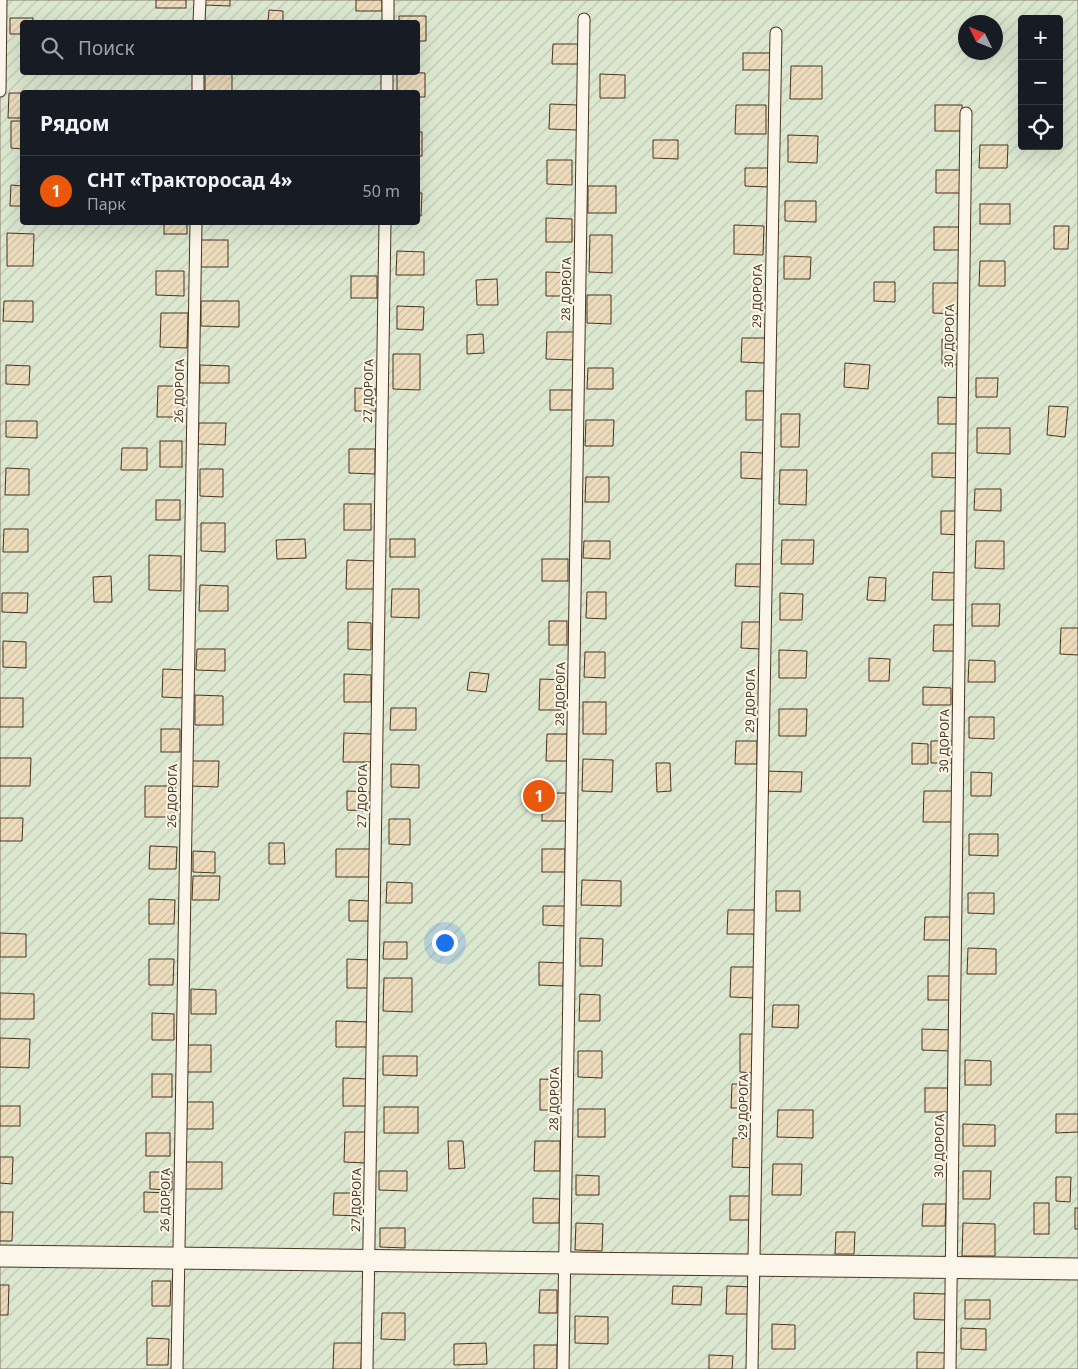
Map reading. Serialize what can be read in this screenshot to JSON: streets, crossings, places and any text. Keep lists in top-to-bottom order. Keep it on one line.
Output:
{"streets":{"lane":["28 ДОРОГА","29 ДОРОГА","30 ДОРОГА","26 ДОРОГА","27 ДОРОГА"]},"north":"top left","page":{"map_buttons":["+","−"],"search":"Поиск","heading":"Рядом","list":[{"mark":"1","name":"СНТ «Тракторосад 4»","note":"Парк","value":"50 m"}],"pins":"1"}}
